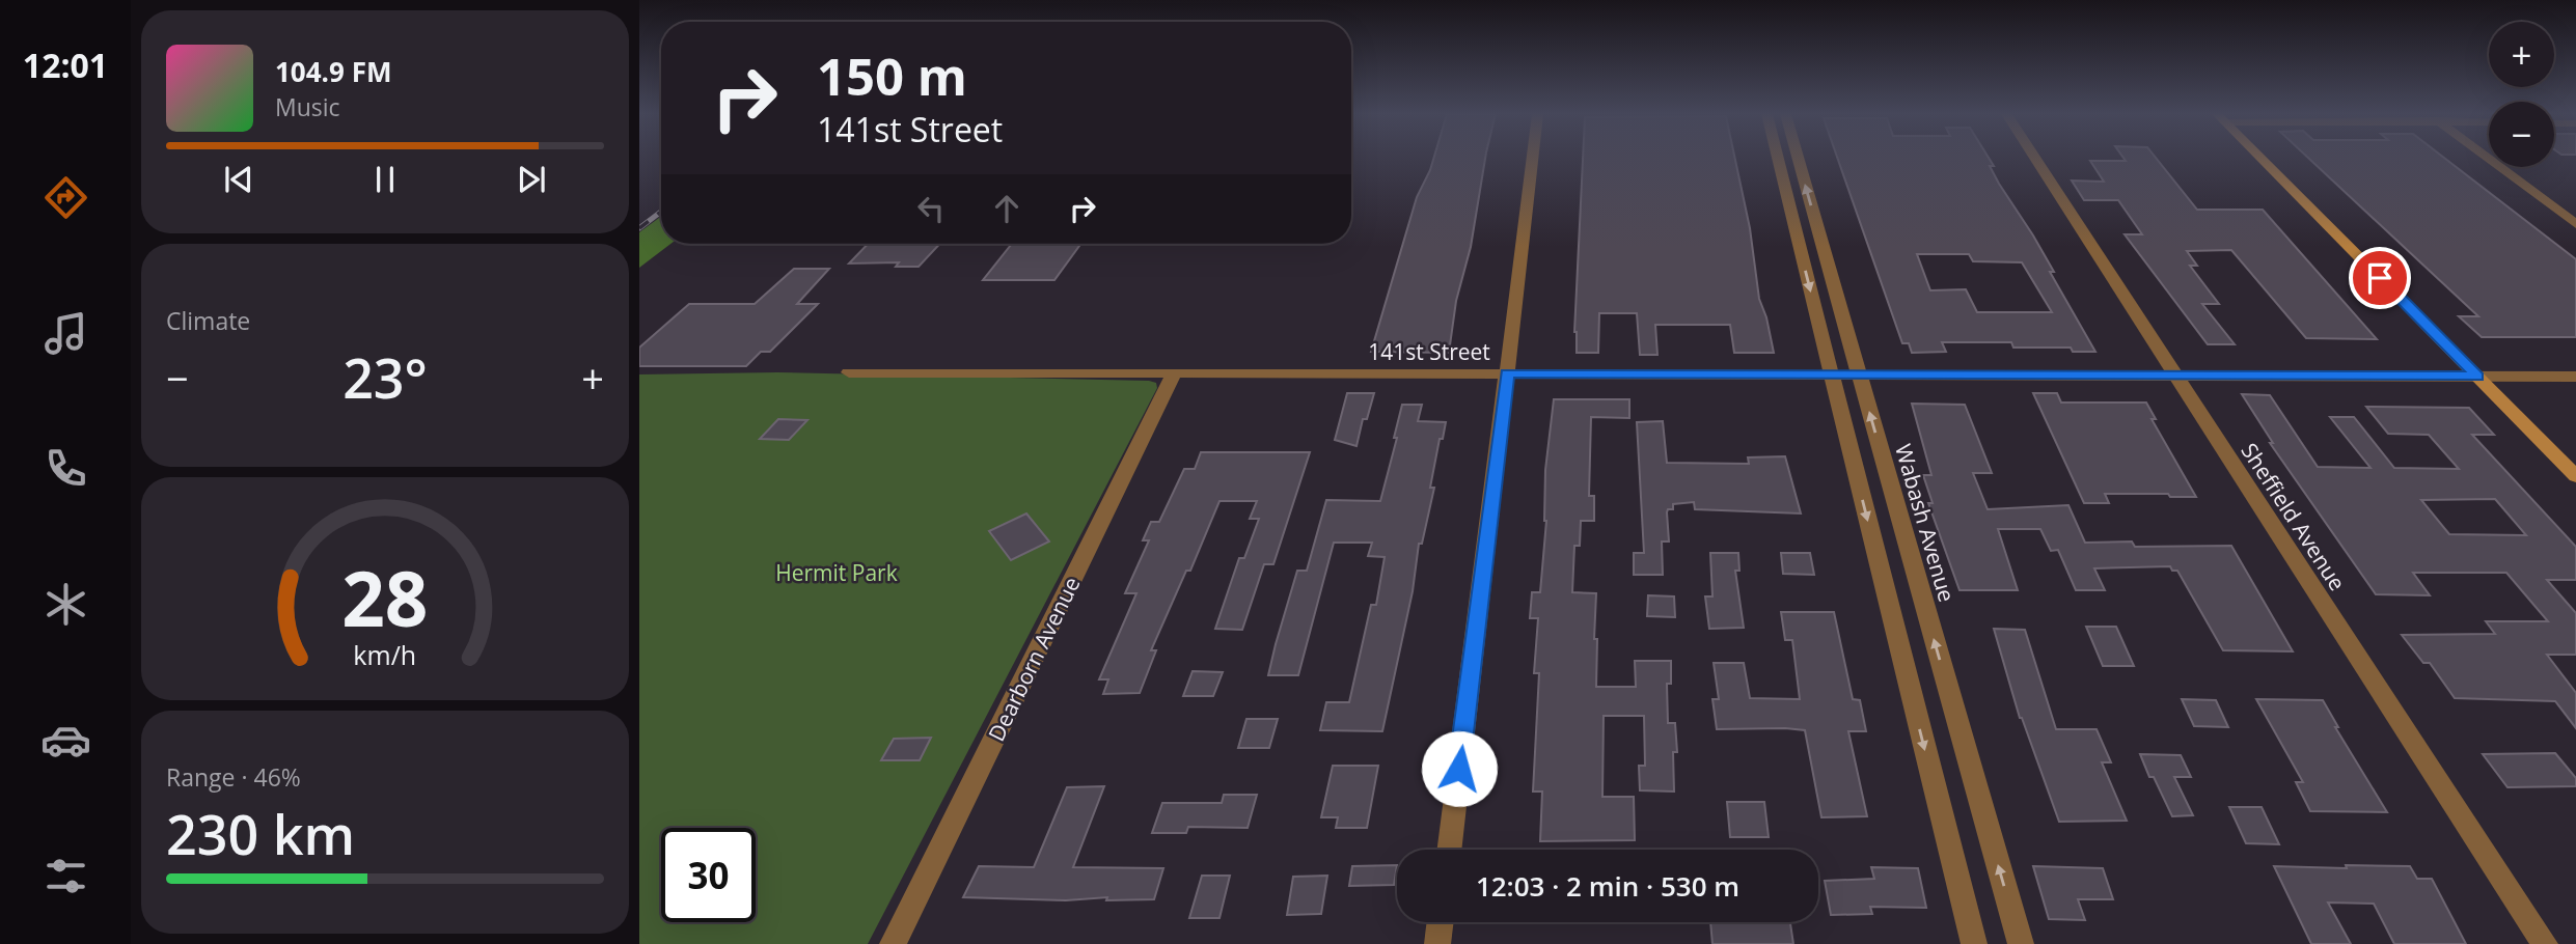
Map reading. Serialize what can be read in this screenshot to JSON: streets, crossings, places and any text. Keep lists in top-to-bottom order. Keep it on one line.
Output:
{"streets":{"street":["141st Street","Sheffield Avenue","Wabash Avenue","Dearborn Avenue"]},"crossings":[["141st Street","Sheffield Avenue"],["141st Street","Wabash Avenue"],["141st Street","Dearborn Avenue"]],"parks":["Hermit Park"],"page":{"tabs":"12:01","map_buttons":["+","−"],"turn":["150 m","141st Street"],"song":["104.9 FM","Music"],"tile":["Climate",["Range · 46%","230 km"]],"heat":["−","23°","+"],"limit":"30","trip":"12:03 · 2 min · 530 m","gauge":["28","km/h"]}}
